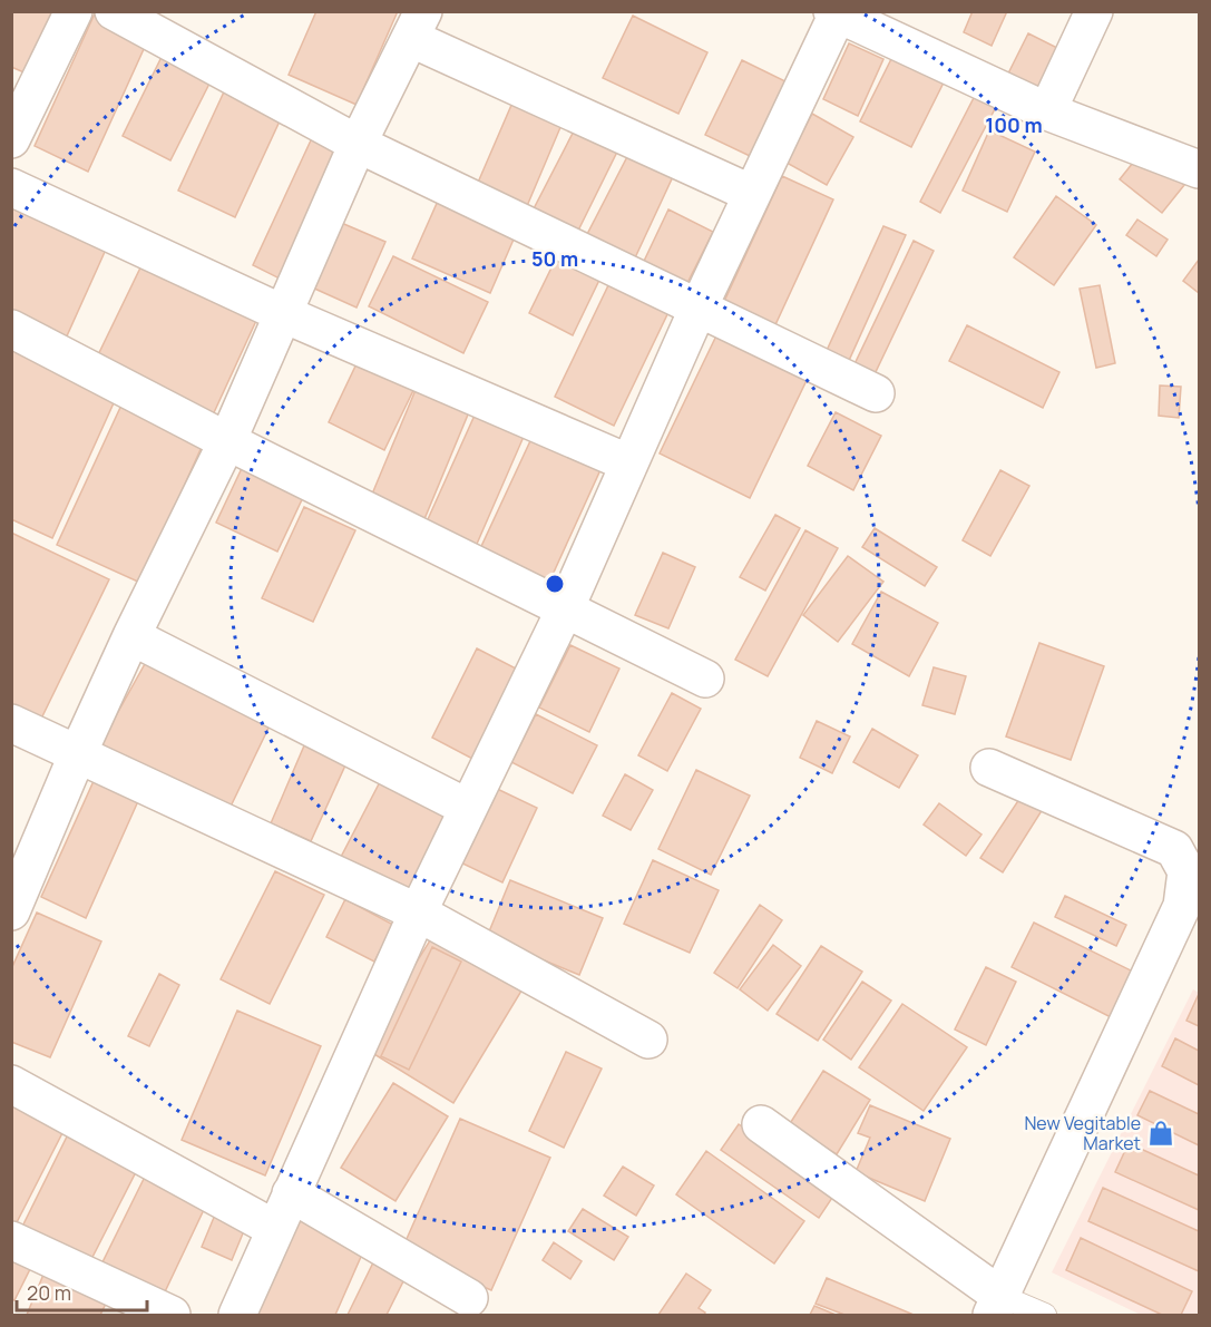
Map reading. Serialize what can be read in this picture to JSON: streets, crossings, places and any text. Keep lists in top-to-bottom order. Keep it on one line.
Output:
{"places":{"shop":["New Vegitable Market"]},"scale_bar":"20 m","rings":["100 m","50 m"]}
